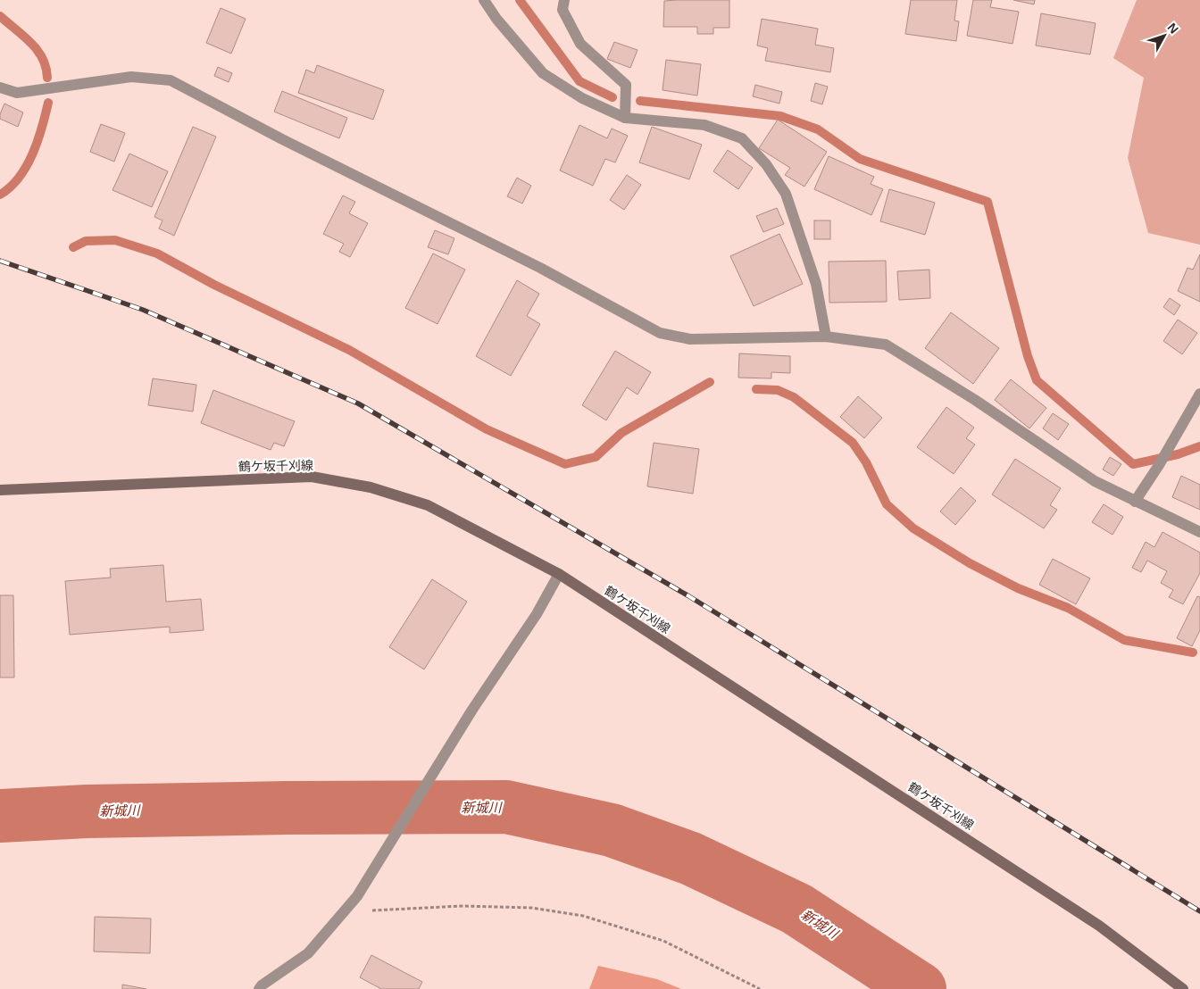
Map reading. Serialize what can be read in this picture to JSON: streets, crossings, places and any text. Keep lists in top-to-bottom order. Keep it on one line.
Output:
{"streets":{"main road":["鶴ケ坂千刈線"]},"water":["新城川"],"north":"top right"}
